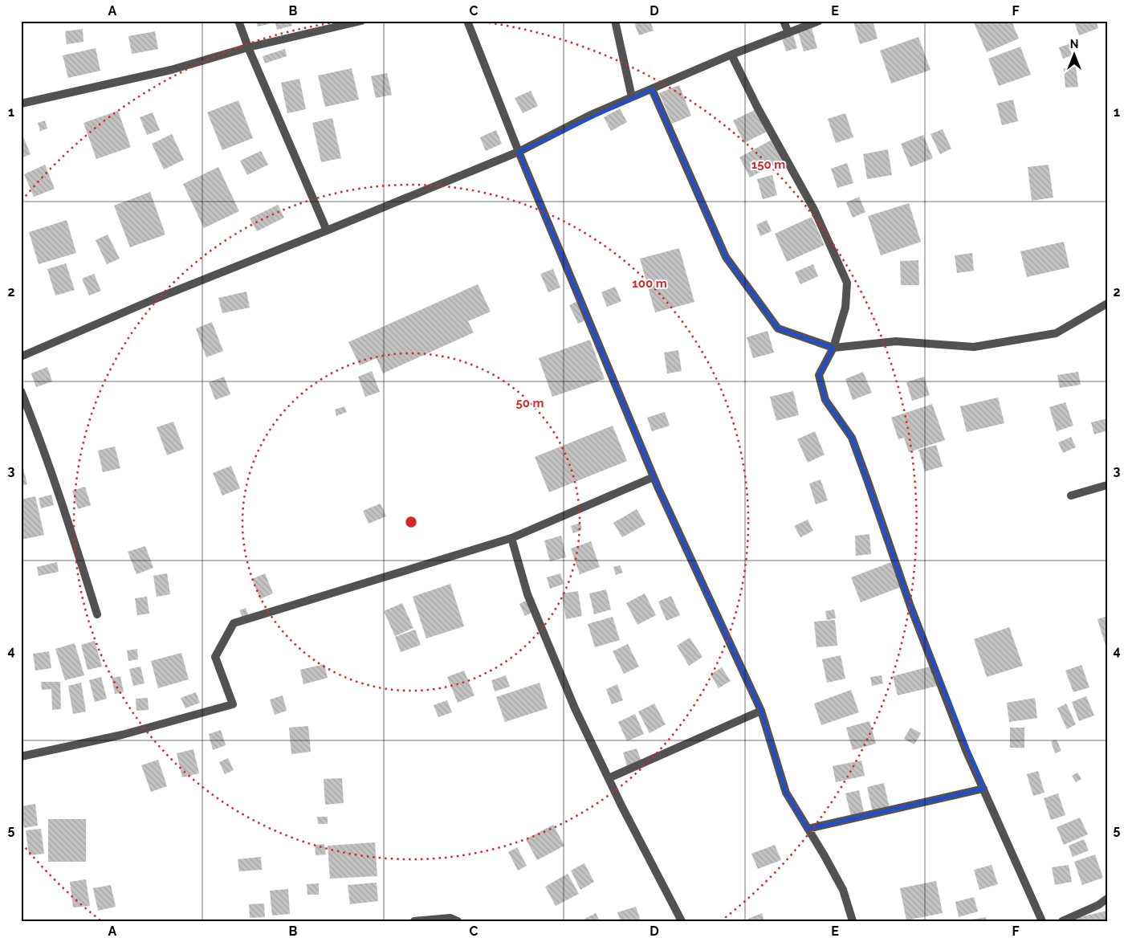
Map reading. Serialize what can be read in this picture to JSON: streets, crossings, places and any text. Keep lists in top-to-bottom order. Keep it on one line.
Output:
{"north":"top","grid":{"columns":["A","B","C","D","E","F"],"rows":["1","2","3","4","5"]},"rings":["150 m","100 m","50 m"]}
